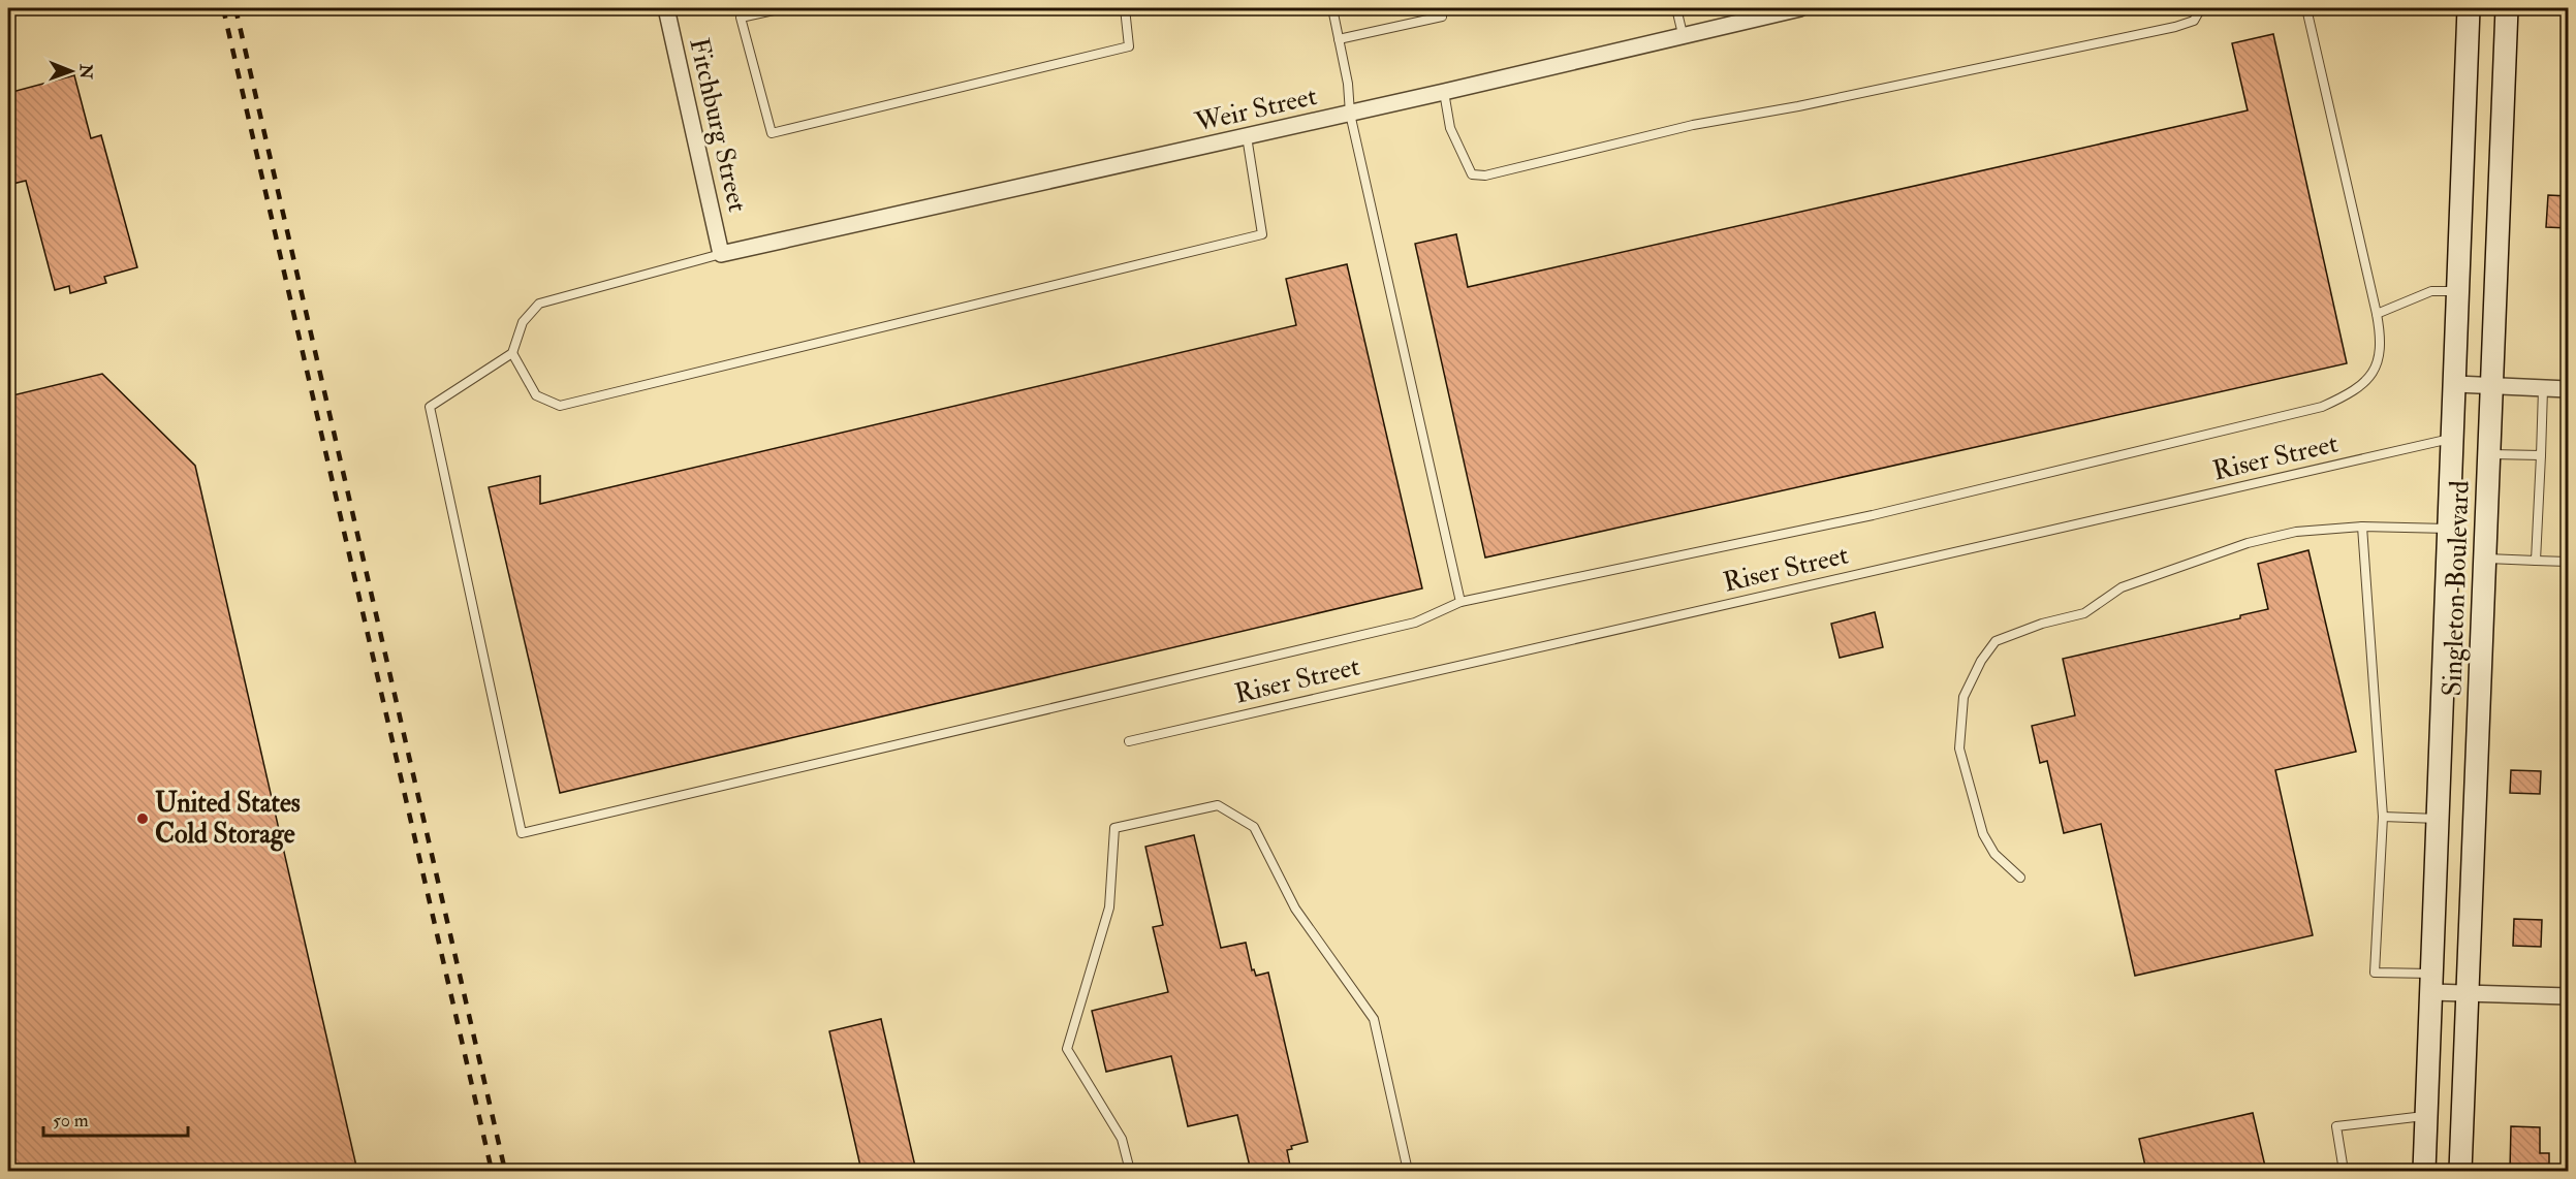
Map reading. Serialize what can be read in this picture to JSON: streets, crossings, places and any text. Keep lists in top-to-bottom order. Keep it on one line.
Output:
{"streets":{"main road":["Singleton Boulevard"],"street":["Weir Street","Fitchburg Street"],"lane":["Riser Street"]},"crossings":[["Weir Street","Fitchburg Street"],["Riser Street","Singleton Boulevard"]],"places":["United States Cold Storage"],"scale_bar":"50 m","north":"right"}
